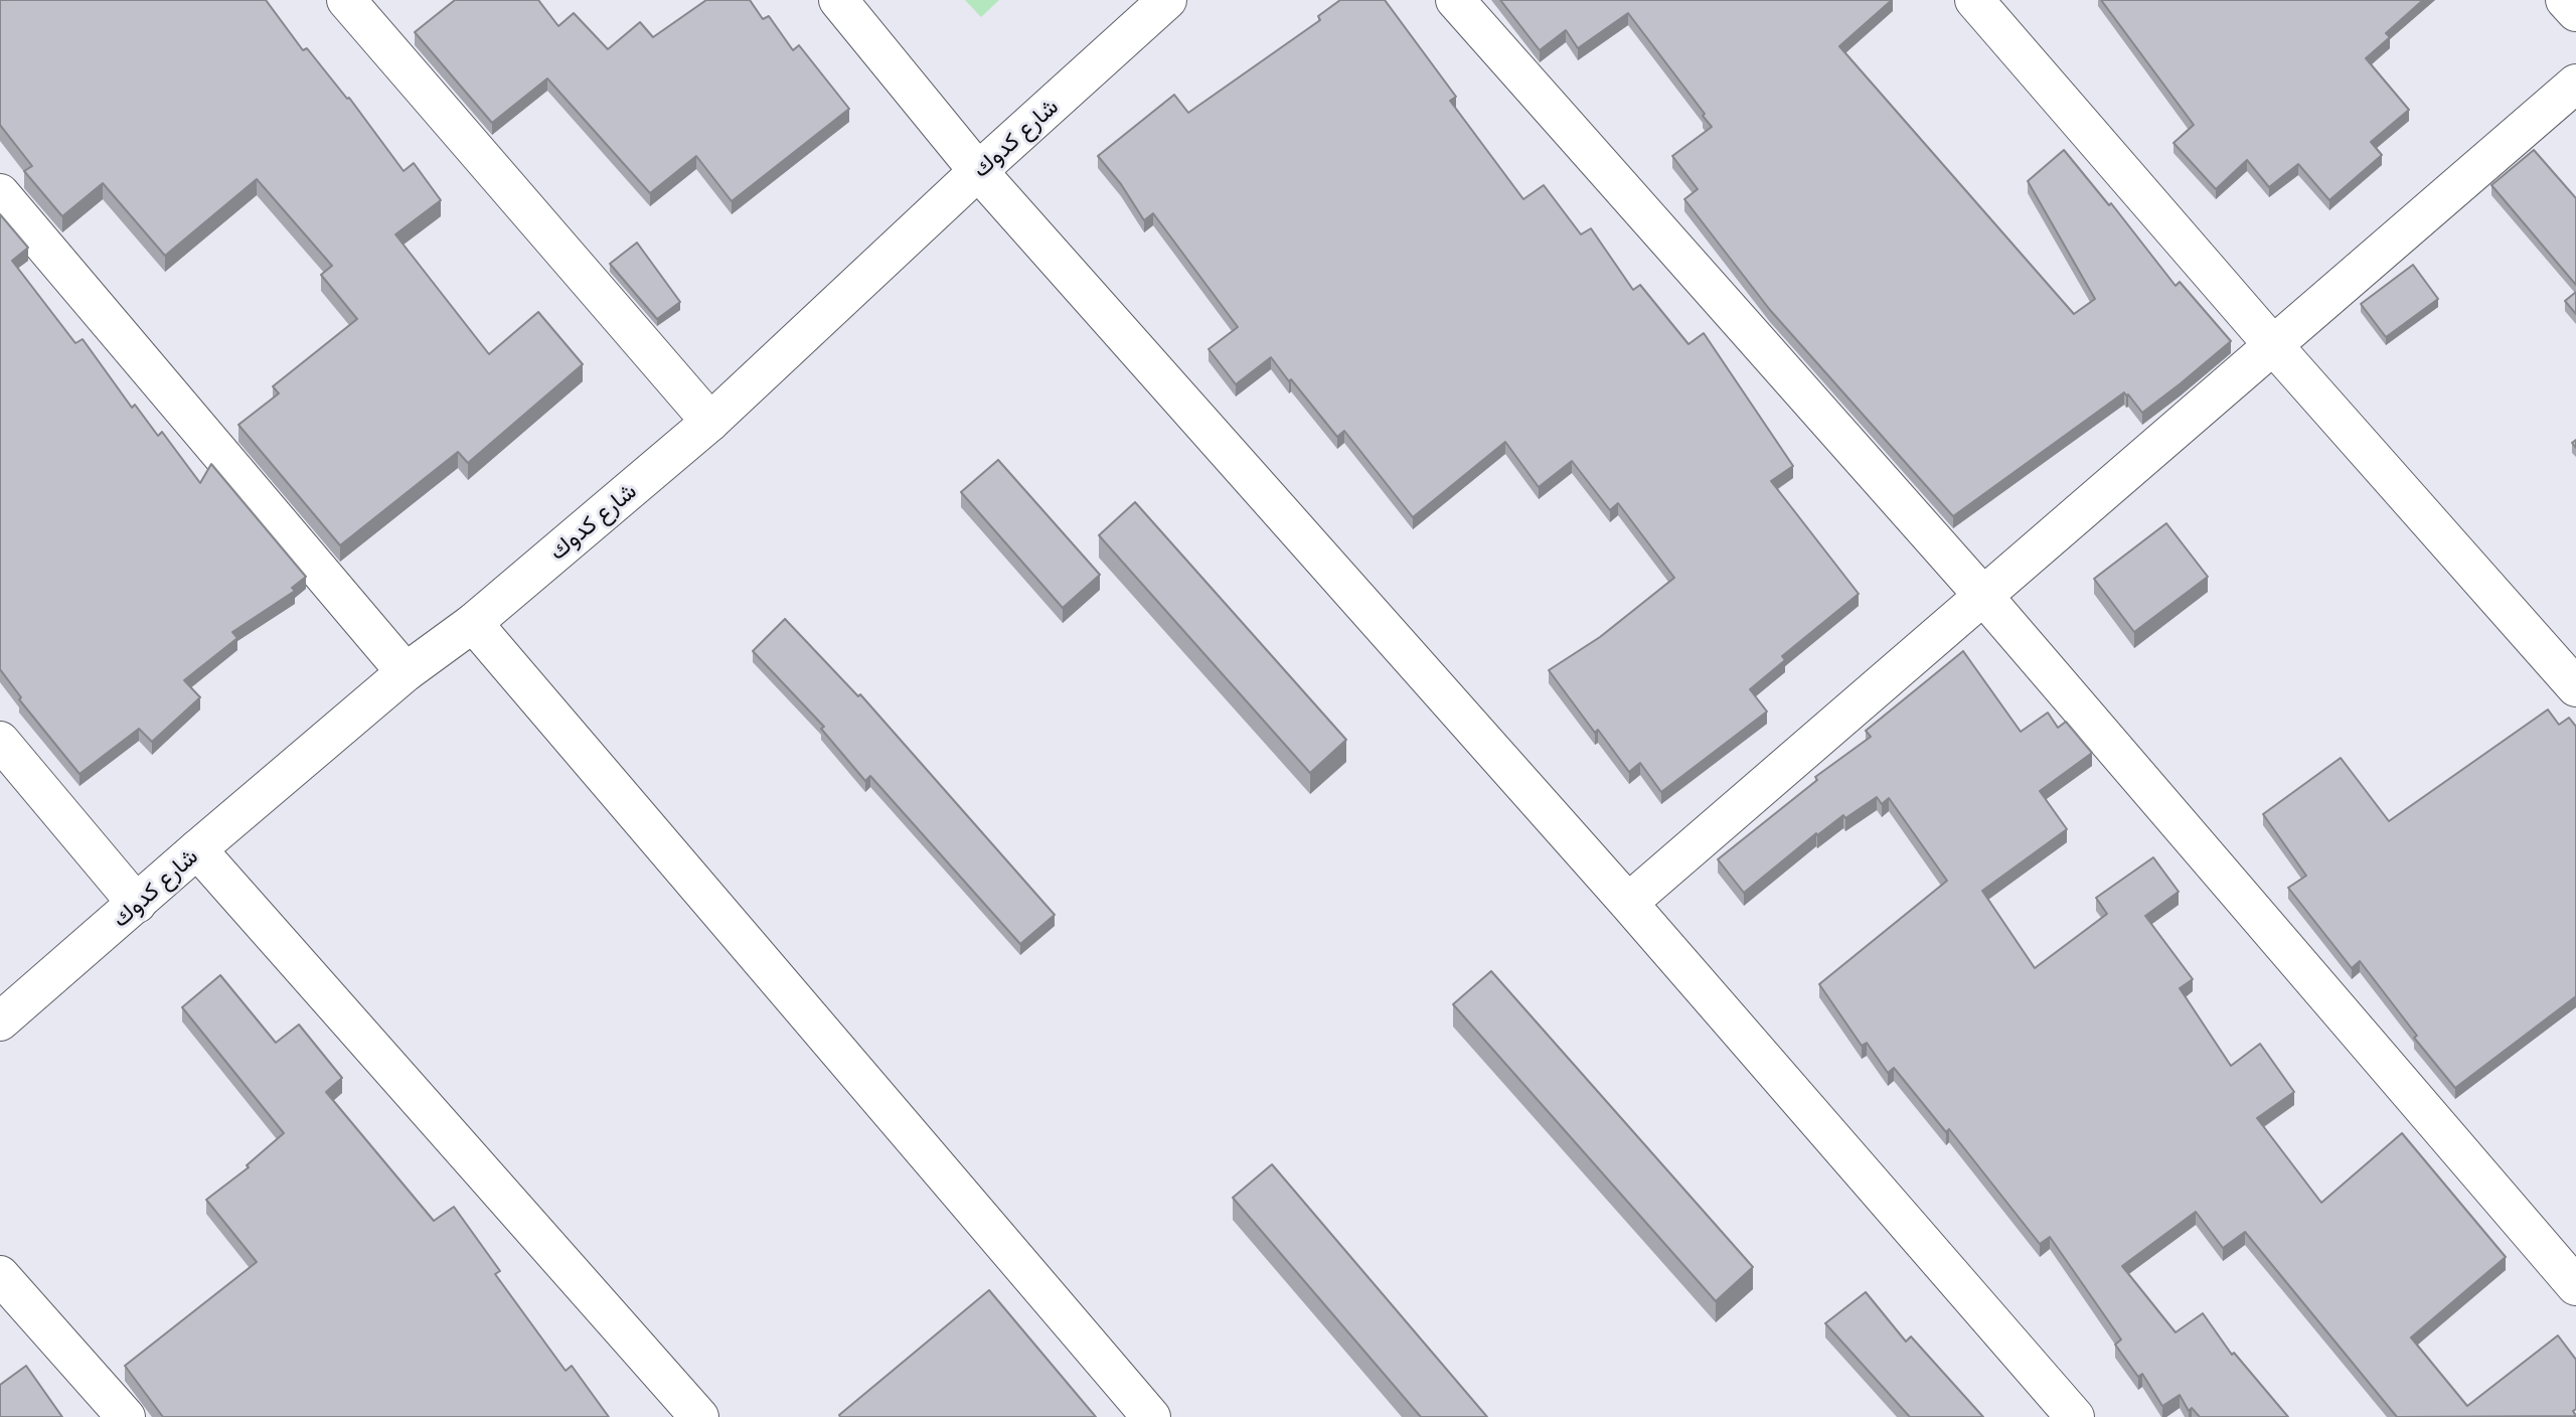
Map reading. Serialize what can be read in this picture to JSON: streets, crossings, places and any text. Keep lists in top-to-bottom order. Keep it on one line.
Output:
{"streets":{"street":["شارع كدوك"]}}
